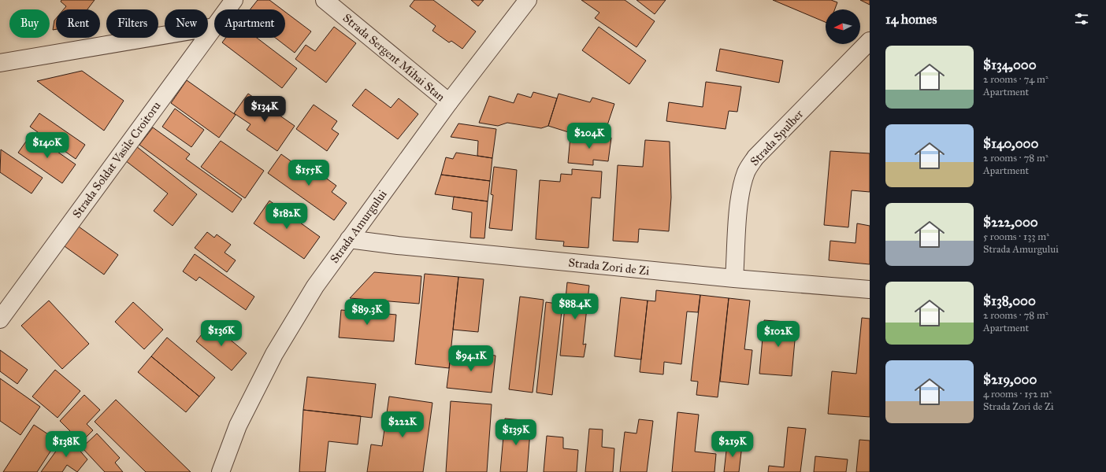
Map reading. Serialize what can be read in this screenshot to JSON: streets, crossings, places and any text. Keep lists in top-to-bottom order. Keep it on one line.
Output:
{"streets":{"street":["Strada Sergent Mihai Stan","Strada Spulber","Strada Soldat Vasile Croitoru","Strada Amurgului","Strada Zori de Zi"]},"crossings":[["Strada Sergent Mihai Stan","Strada Amurgului"],["Strada Spulber","Strada Zori de Zi"],["Strada Amurgului","Strada Zori de Zi"]],"north":"left","page":{"heading":"14 homes","chip":["Buy","Rent","Filters","New","Apartment"],"list":[{"name":"$134,000","note":"2 rooms · 74 m² · Apartment"},{"name":"$140,000","note":"2 rooms · 78 m² · Apartment"},{"name":"$222,000","note":"5 rooms · 133 m² · Strada Amurgului"},{"name":"$138,000","note":"2 rooms · 78 m² · Apartment"},{"name":"$219,000","note":"4 rooms · 152 m² · Strada Zori de Zi"}],"price":["$134K","$204K","$140K","$155K","$182K","$88.4K","$89.3K","$136K","$102K","$94.1K","$222K","$139K","$138K","$219K"]}}
